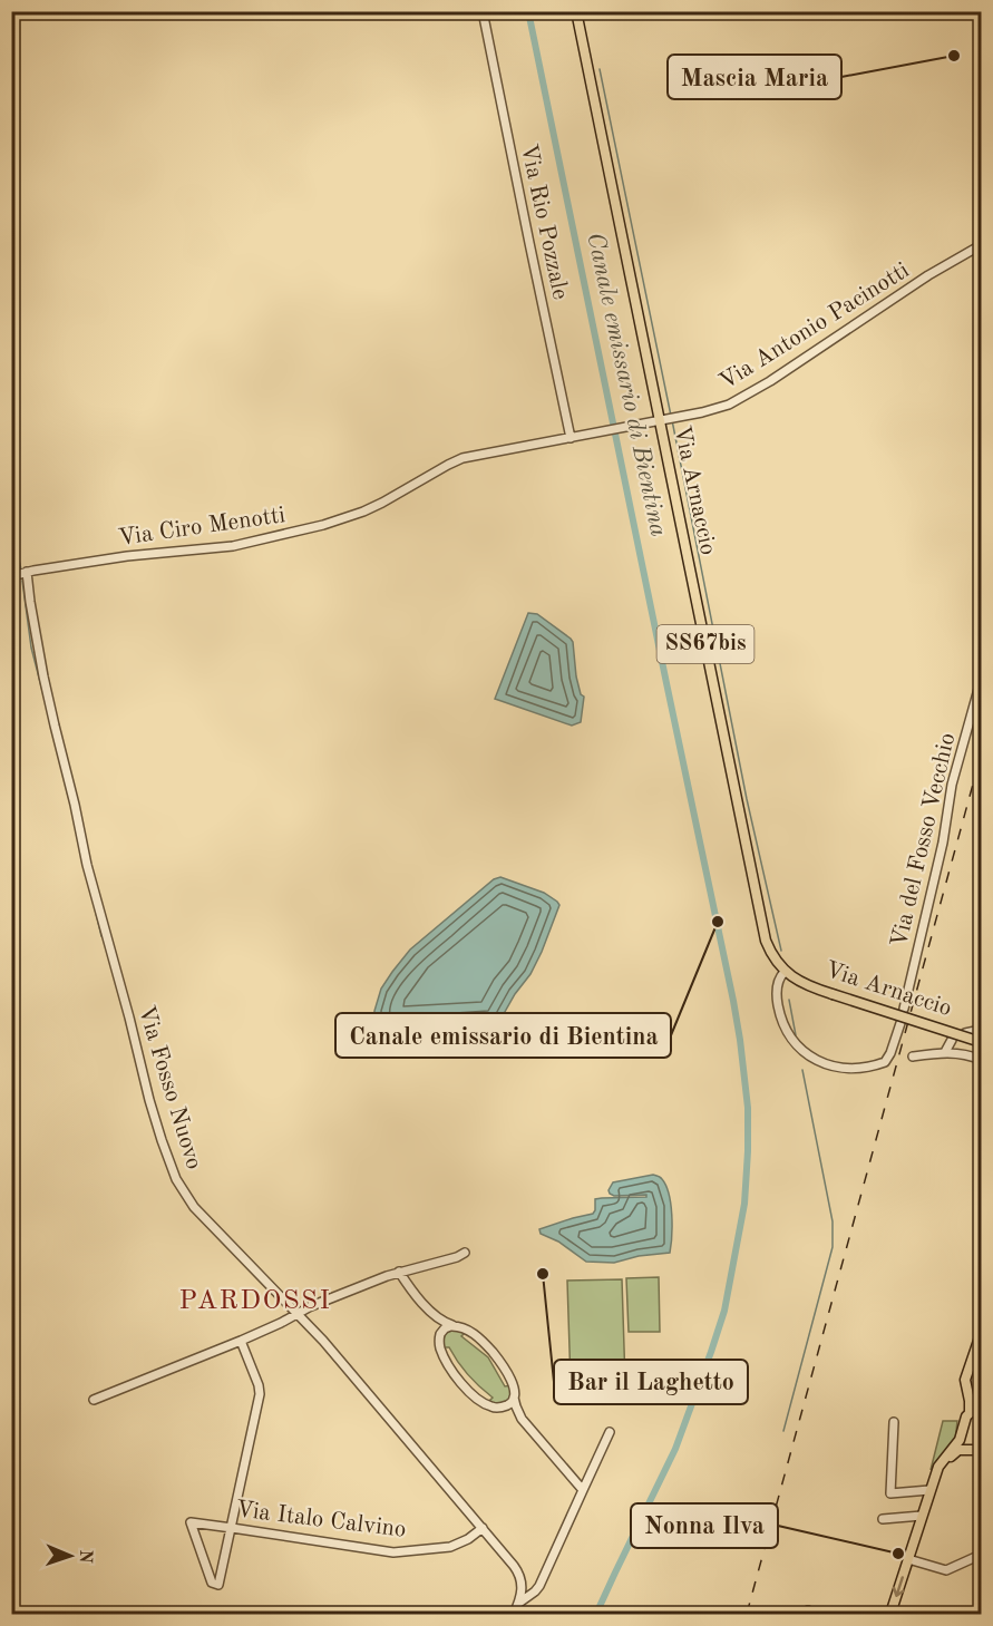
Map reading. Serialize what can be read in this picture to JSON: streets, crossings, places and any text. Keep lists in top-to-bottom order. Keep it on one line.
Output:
{"streets":{"main road":["Via Arnaccio","SS67bis"],"street":["Via Rio Pozzale","Via Antonio Pacinotti","Via Ciro Menotti","Via del Fosso Vecchio","Via Fosso Nuovo","Via Italo Calvino"]},"crossings":[["Via Rio Pozzale","Via Ciro Menotti"],["Via Antonio Pacinotti","Via Arnaccio"],["Via Antonio Pacinotti","Via Ciro Menotti"],["Via Arnaccio","Via Ciro Menotti"],["Via Ciro Menotti","Via Fosso Nuovo"],["Via Fosso Nuovo","Via Italo Calvino"]],"districts":["PARDOSSI"],"water":["Canale emissario di Bientina"],"places":["Mascia Maria","Canale emissario di Bientina","Bar il Laghetto","Nonna Ilva"],"north":"right"}
